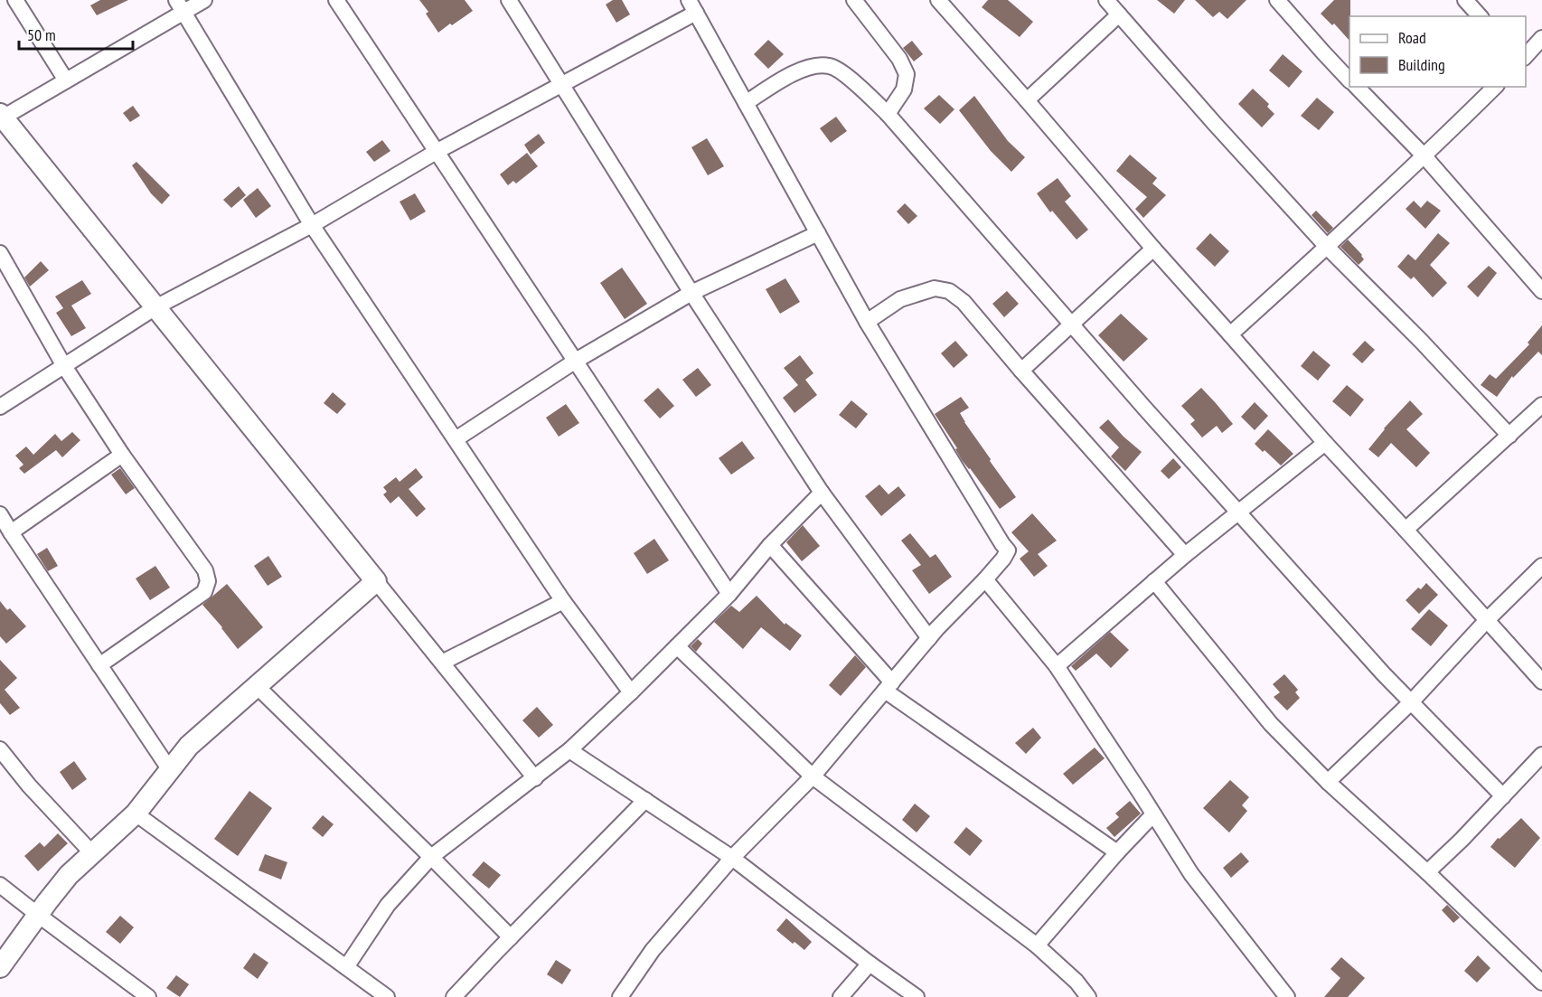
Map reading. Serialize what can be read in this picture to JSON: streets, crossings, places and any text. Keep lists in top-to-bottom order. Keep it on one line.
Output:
{"legend":["Road","Building"],"scale_bar":"50 m"}
